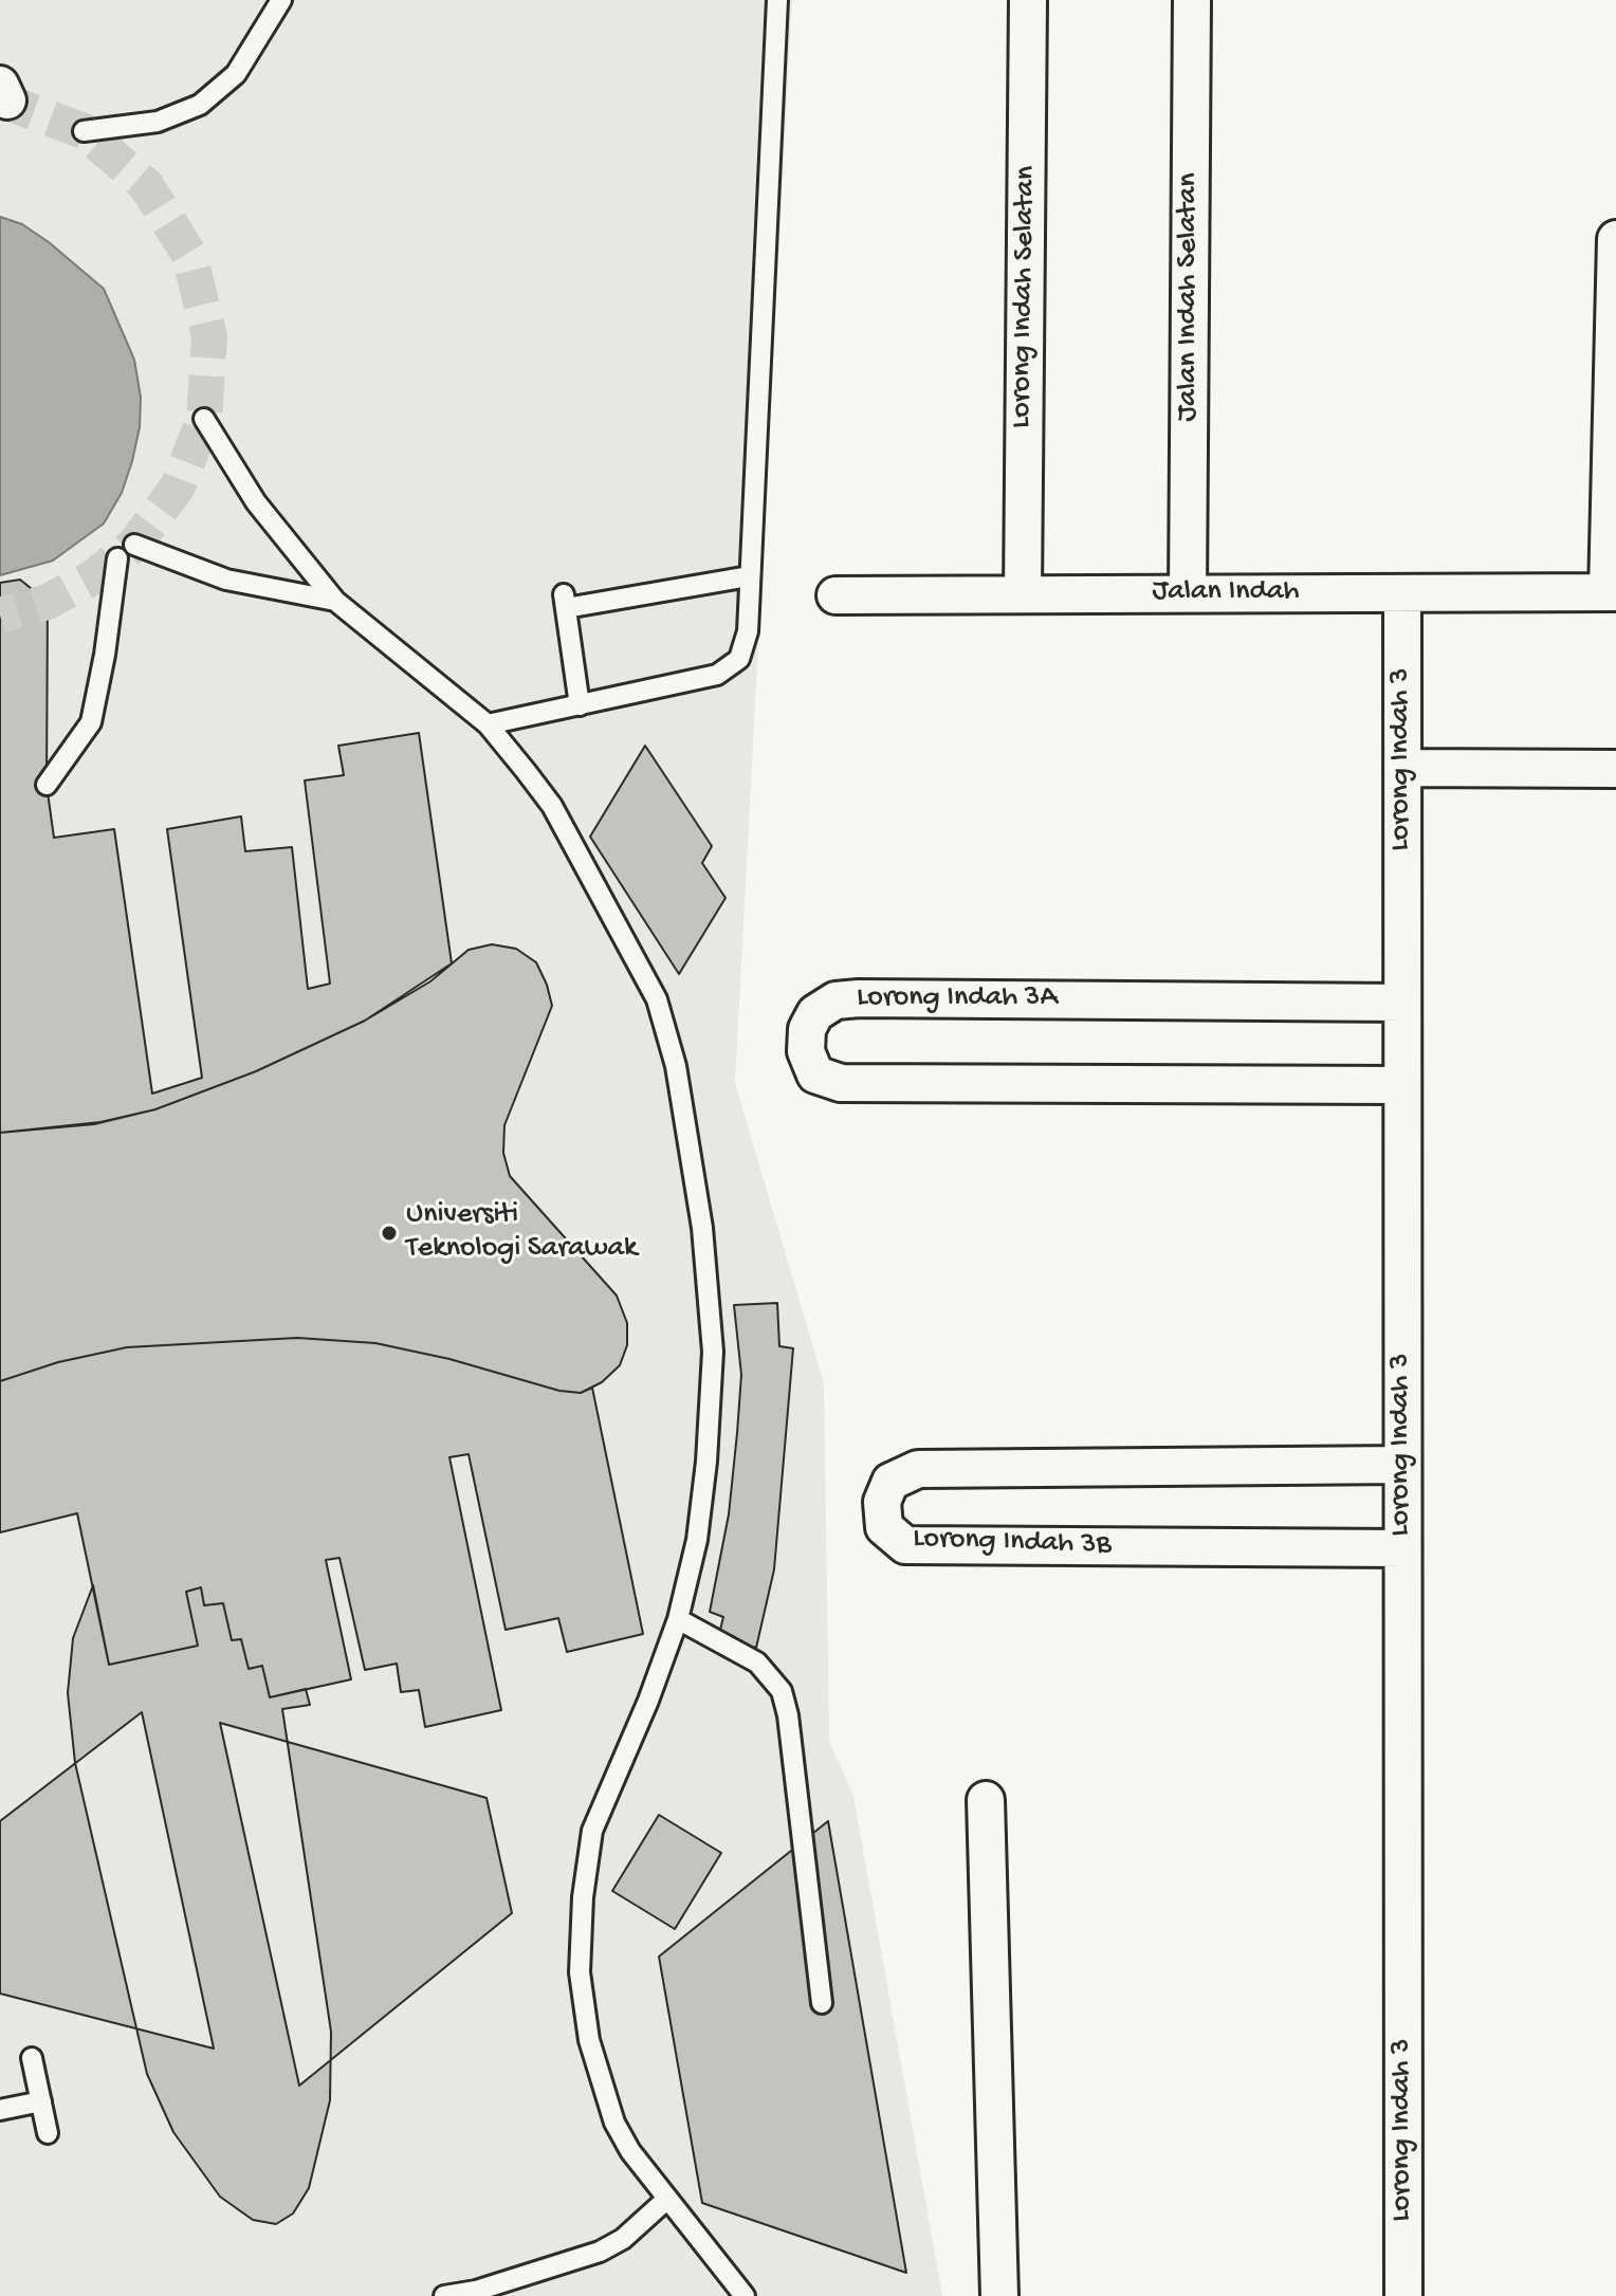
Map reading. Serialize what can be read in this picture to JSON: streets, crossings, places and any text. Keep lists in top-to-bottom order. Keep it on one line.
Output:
{"streets":{"street":["Lorong Indah Selatan","Jalan Indah Selatan","Jalan Indah","Lorong Indah 3","Lorong Indah 3A","Lorong Indah 3B"]},"crossings":[["Lorong Indah Selatan","Jalan Indah"],["Jalan Indah Selatan","Jalan Indah"],["Jalan Indah","Lorong Indah 3"],["Lorong Indah 3","Lorong Indah 3A"],["Lorong Indah 3","Lorong Indah 3B"]],"places":["Universiti Teknologi Sarawak"]}
